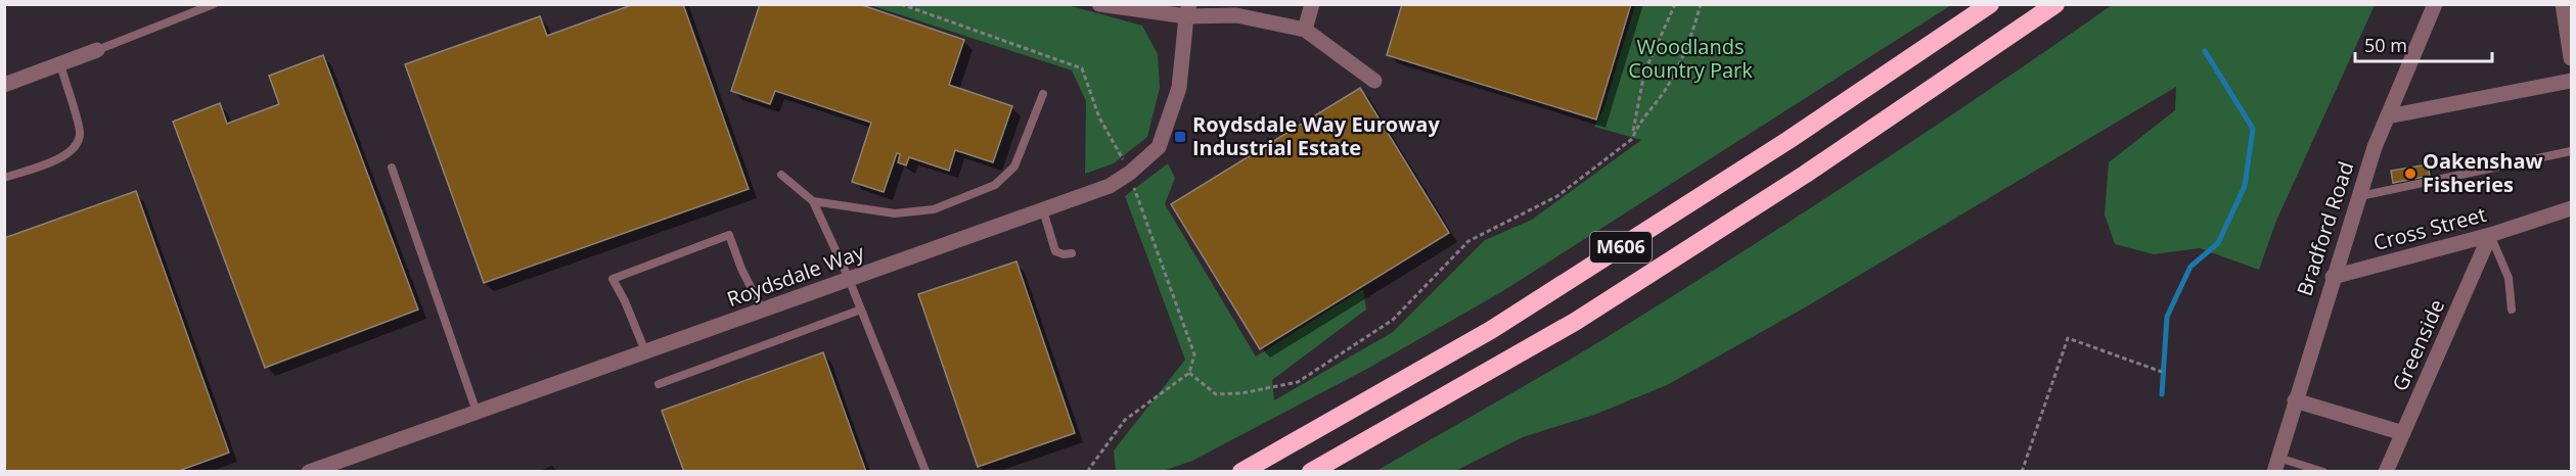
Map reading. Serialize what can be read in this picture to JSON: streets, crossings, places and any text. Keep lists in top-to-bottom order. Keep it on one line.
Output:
{"streets":{"highway":["M606"],"street":["Bradford Road","Cross Street","Roydsdale Way","Greenside"]},"crossings":[["Bradford Road","Cross Street"],["Cross Street","Greenside"]],"parks":["Woodlands Country Park"],"places":{"transit":["Roydsdale Way Euroway Industrial Estate"],"other":["Oakenshaw Fisheries"]},"scale_bar":"50 m"}
